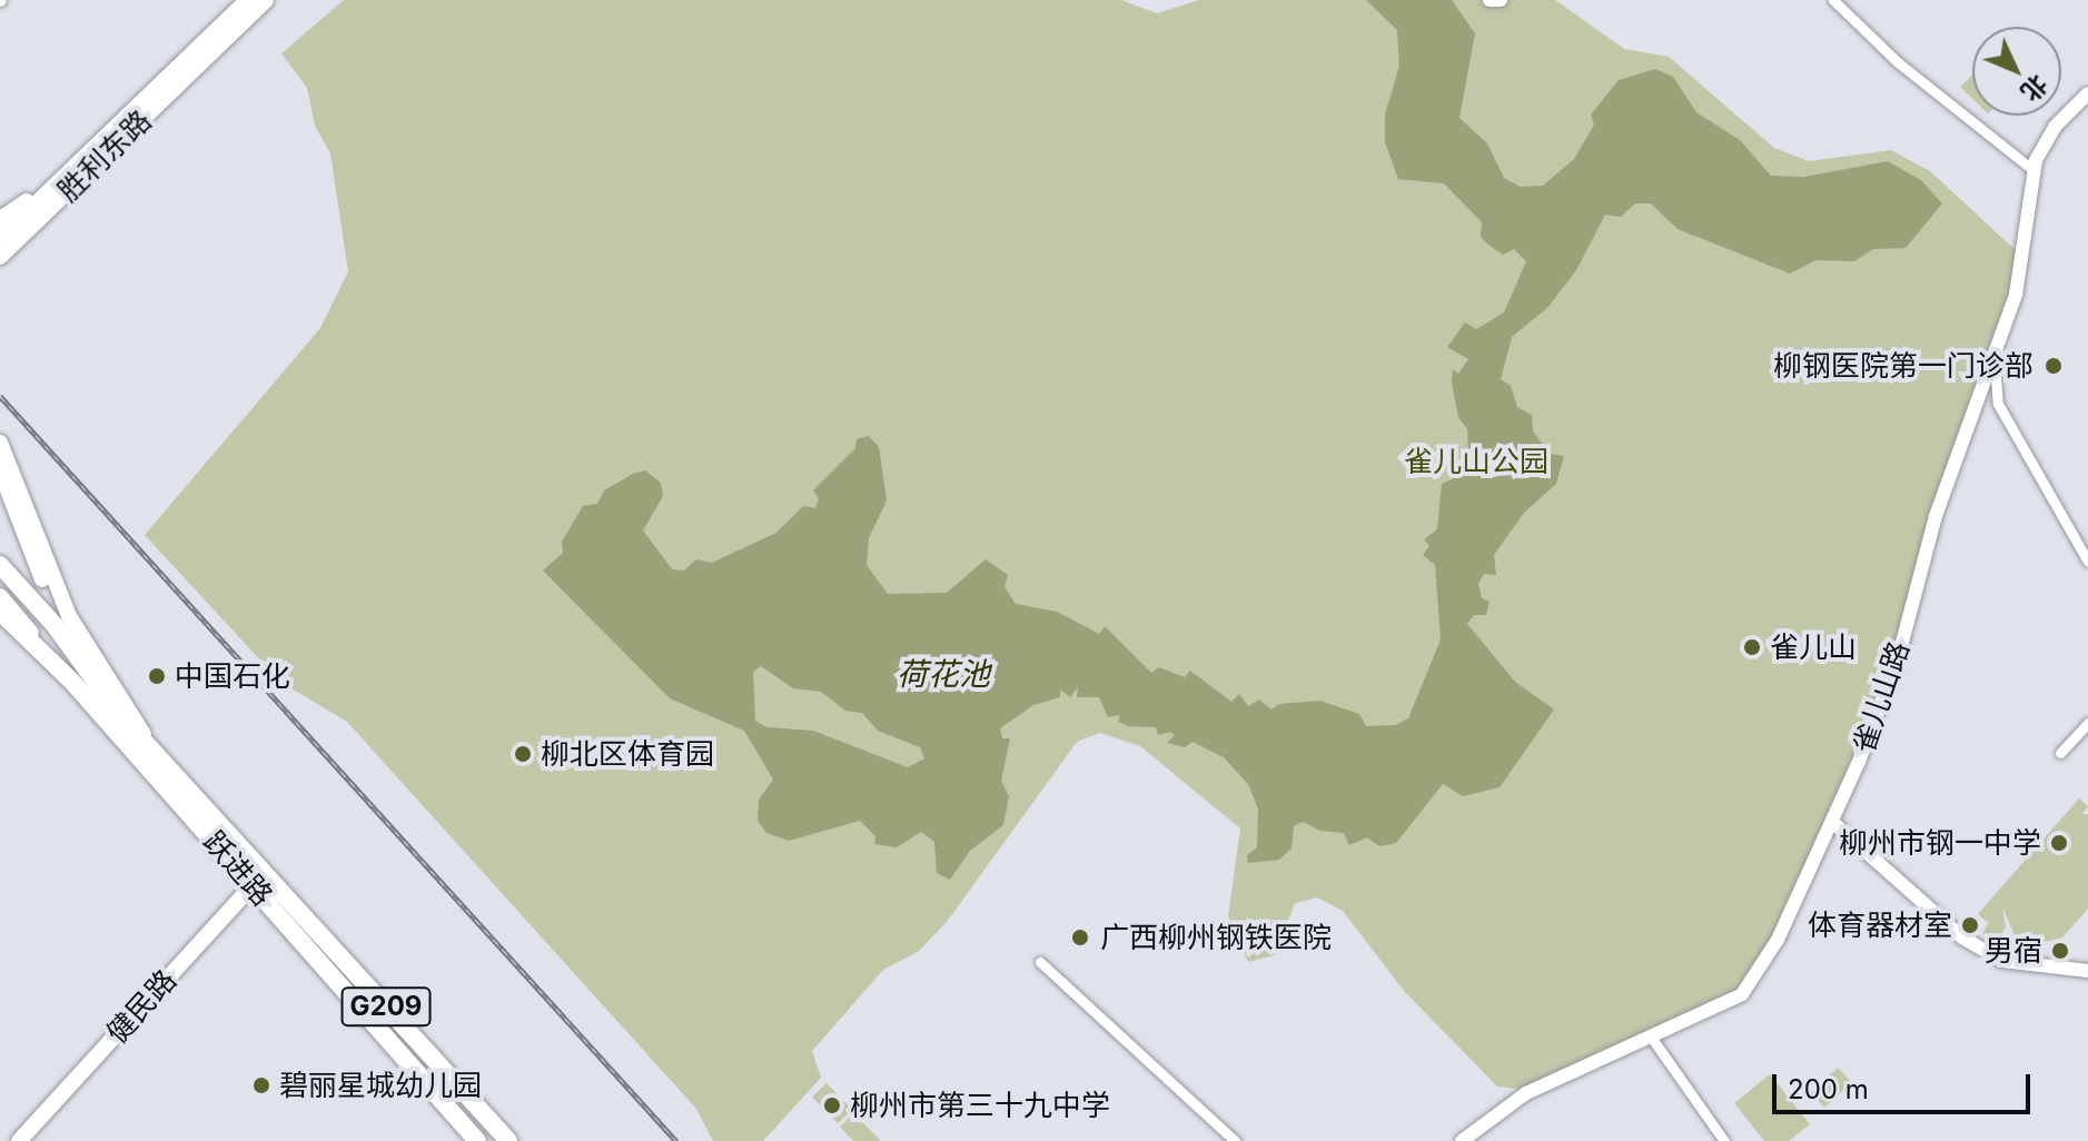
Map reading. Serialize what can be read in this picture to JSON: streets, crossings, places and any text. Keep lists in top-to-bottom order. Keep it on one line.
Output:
{"streets":{"highway":["跃进路","G209"],"main road":["胜利东路","健民路"],"street":["雀儿山路"]},"crossings":[["跃进路","健民路"],["跃进路","G209"]],"water":["荷花池"],"parks":["雀儿山公园"],"places":["柳钢医院第一门诊部","雀儿山","中国石化","柳北区体育园","柳州市钢一中学","体育器材室","广西柳州钢铁医院","男宿","碧丽星城幼儿园","柳州市第三十九中学"],"scale_bar":"200 m","north":"bottom right"}
